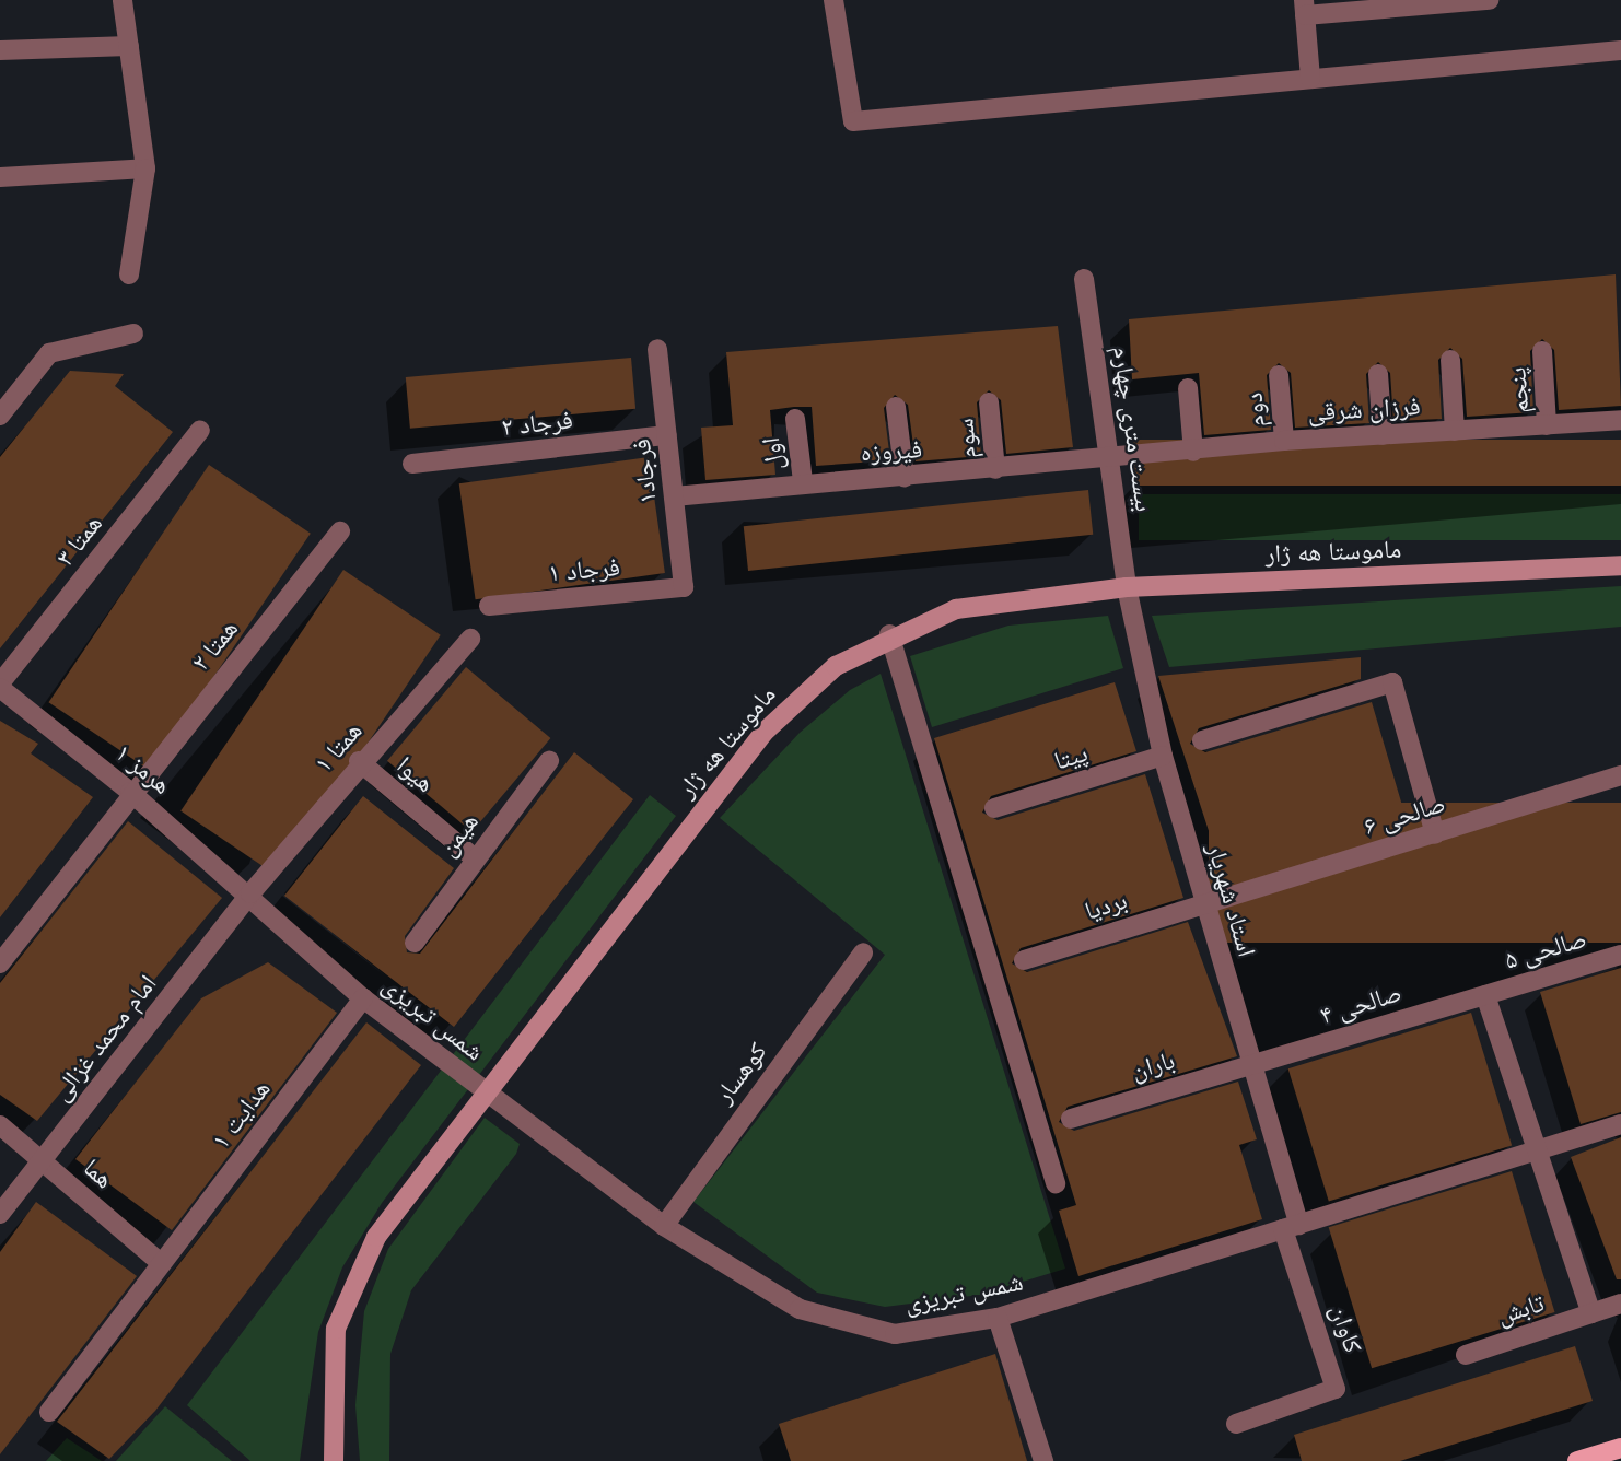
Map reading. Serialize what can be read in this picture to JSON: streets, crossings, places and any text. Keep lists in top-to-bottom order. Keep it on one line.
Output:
{"streets":{"main road":["ماموستا هه ژار"],"street":["پنجم","فرزان شرقی","دوم","فرجاد ۲","بیست متری چهارم","سوم","فیروزه","اول","فرجاد۱","همتا ۳","فرجاد ۱","همتا ۲","همتا ۱","پیتا","هرمز ۱","هیوا","صالحی ۶","هیمن","استاد شهریار","بردیا","صالحی ۵","صالحی ۴","شمس تبریزی","امام محمد غزالی","باران","کوهسار","هدایت ۱","هما","تابش","کاوان"]},"crossings":[["پنجم","فرزان شرقی"],["فرزان شرقی","دوم"],["فرزان شرقی","بیست متری چهارم"],["فرزان شرقی","فیروزه"],["فرجاد ۲","فرجاد۱"],["بیست متری چهارم","فیروزه"],["بیست متری چهارم","ماموستا هه ژار"],["بیست متری چهارم","استاد شهریار"],["سوم","فیروزه"],["فیروزه","اول"],["فیروزه","فرجاد۱"],["فرجاد۱","فرجاد ۱"],["همتا ۳","هرمز ۱"],["ماموستا هه ژار","استاد شهریار"],["ماموستا هه ژار","شمس تبریزی"],["همتا ۲","هرمز ۱"],["همتا ۱","هرمز ۱"],["همتا ۱","هیوا"],["همتا ۱","شمس تبریزی"],["همتا ۱","امام محمد غزالی"],["پیتا","استاد شهریار"],["هرمز ۱","شمس تبریزی"],["هرمز ۱","امام محمد غزالی"],["هیوا","هیمن"],["صالحی ۶","استاد شهریار"],["صالحی ۶","بردیا"],["استاد شهریار","بردیا"],["استاد شهریار","صالحی ۴"],["استاد شهریار","شمس تبریزی"],["استاد شهریار","باران"],["استاد شهریار","کاوان"],["صالحی ۵","صالحی ۴"],["صالحی ۴","باران"],["شمس تبریزی","امام محمد غزالی"],["شمس تبریزی","کوهسار"],["شمس تبریزی","هدایت ۱"],["شمس تبریزی","کاوان"],["امام محمد غزالی","هما"],["هدایت ۱","هما"]]}
